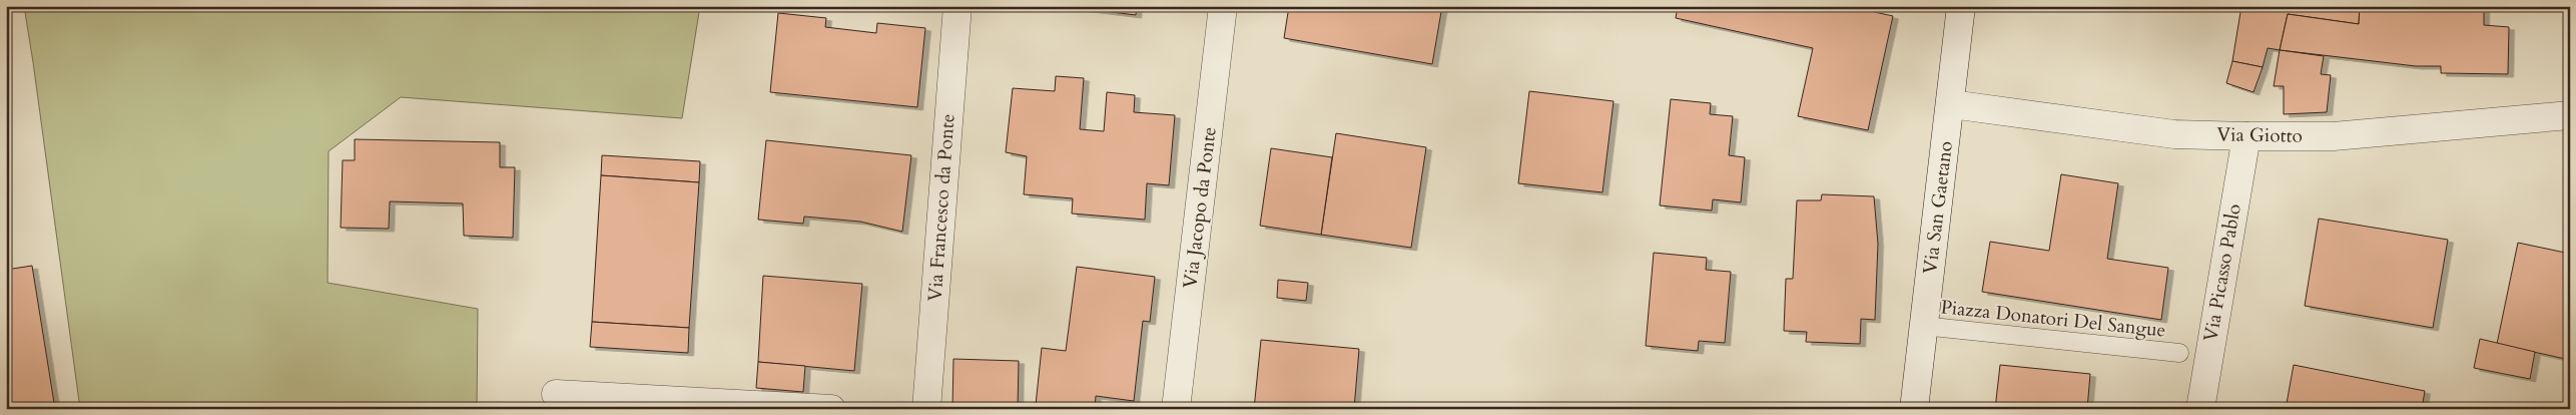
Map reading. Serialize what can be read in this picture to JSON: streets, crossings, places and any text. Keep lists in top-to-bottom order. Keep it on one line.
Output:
{"streets":{"street":["Via Giotto","Via Francesco da Ponte","Via Jacopo da Ponte","Via San Gaetano","Via Picasso Pablo"],"lane":["Piazza Donatori Del Sangue"]},"crossings":[["Via Giotto","Via San Gaetano"],["Via Giotto","Via Picasso Pablo"],["Via San Gaetano","Piazza Donatori Del Sangue"]]}
